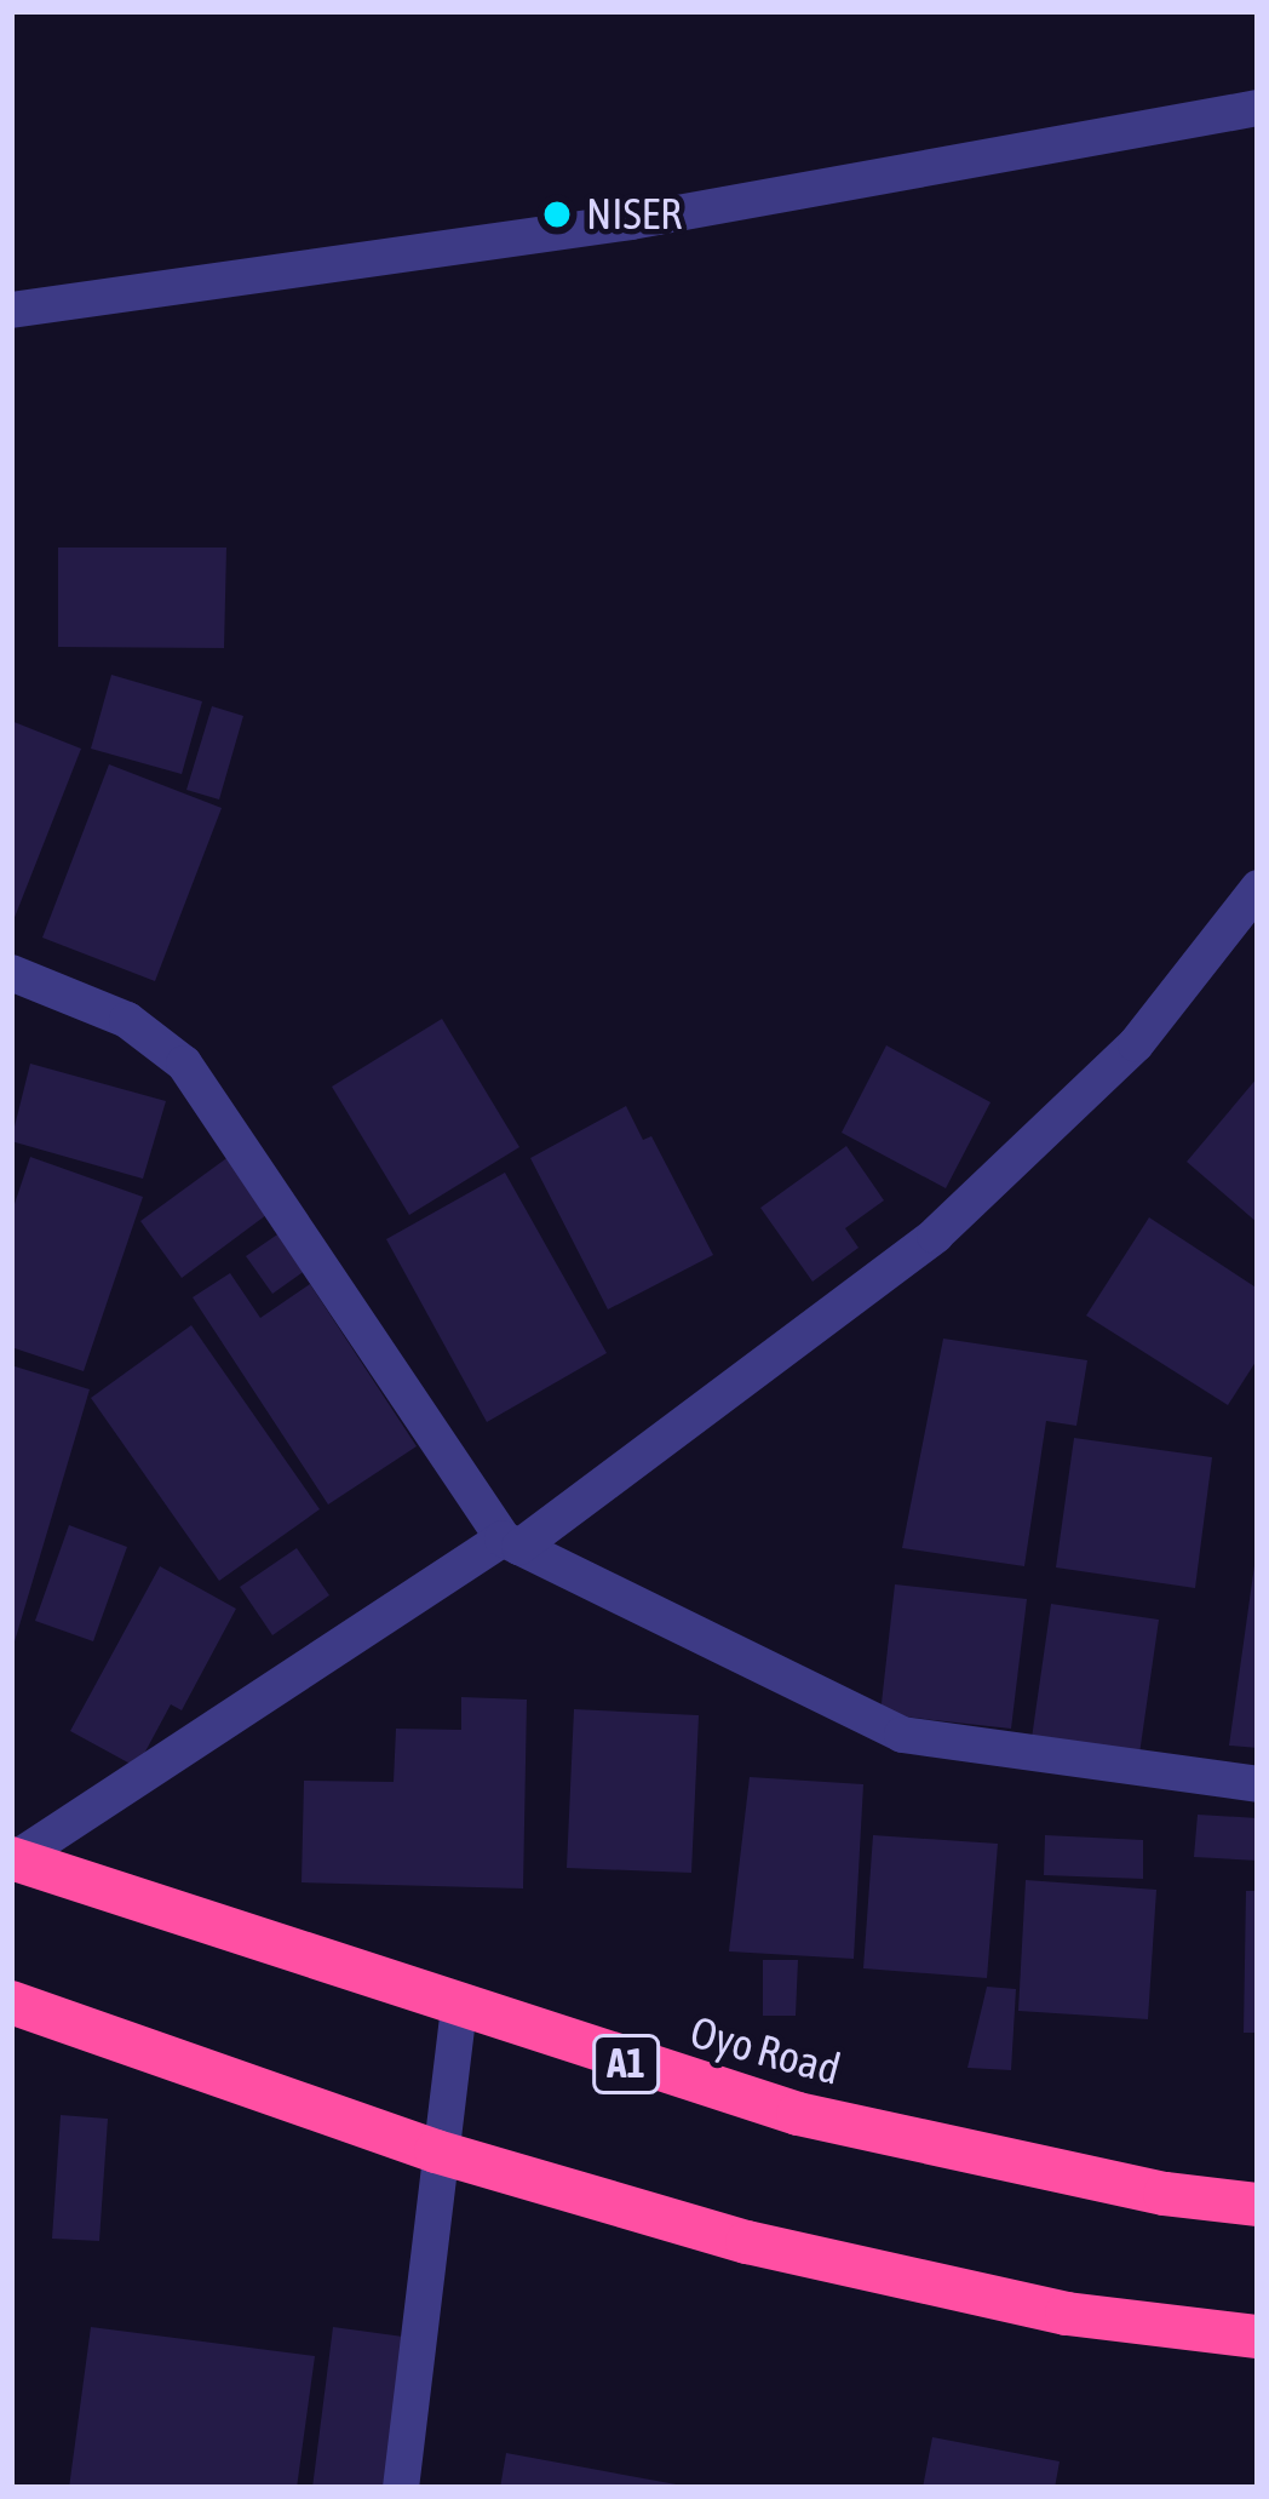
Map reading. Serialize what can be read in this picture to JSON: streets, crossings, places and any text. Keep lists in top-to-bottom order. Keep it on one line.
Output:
{"streets":{"highway":["Oyo Road","A1"]},"places":["NISER"]}
